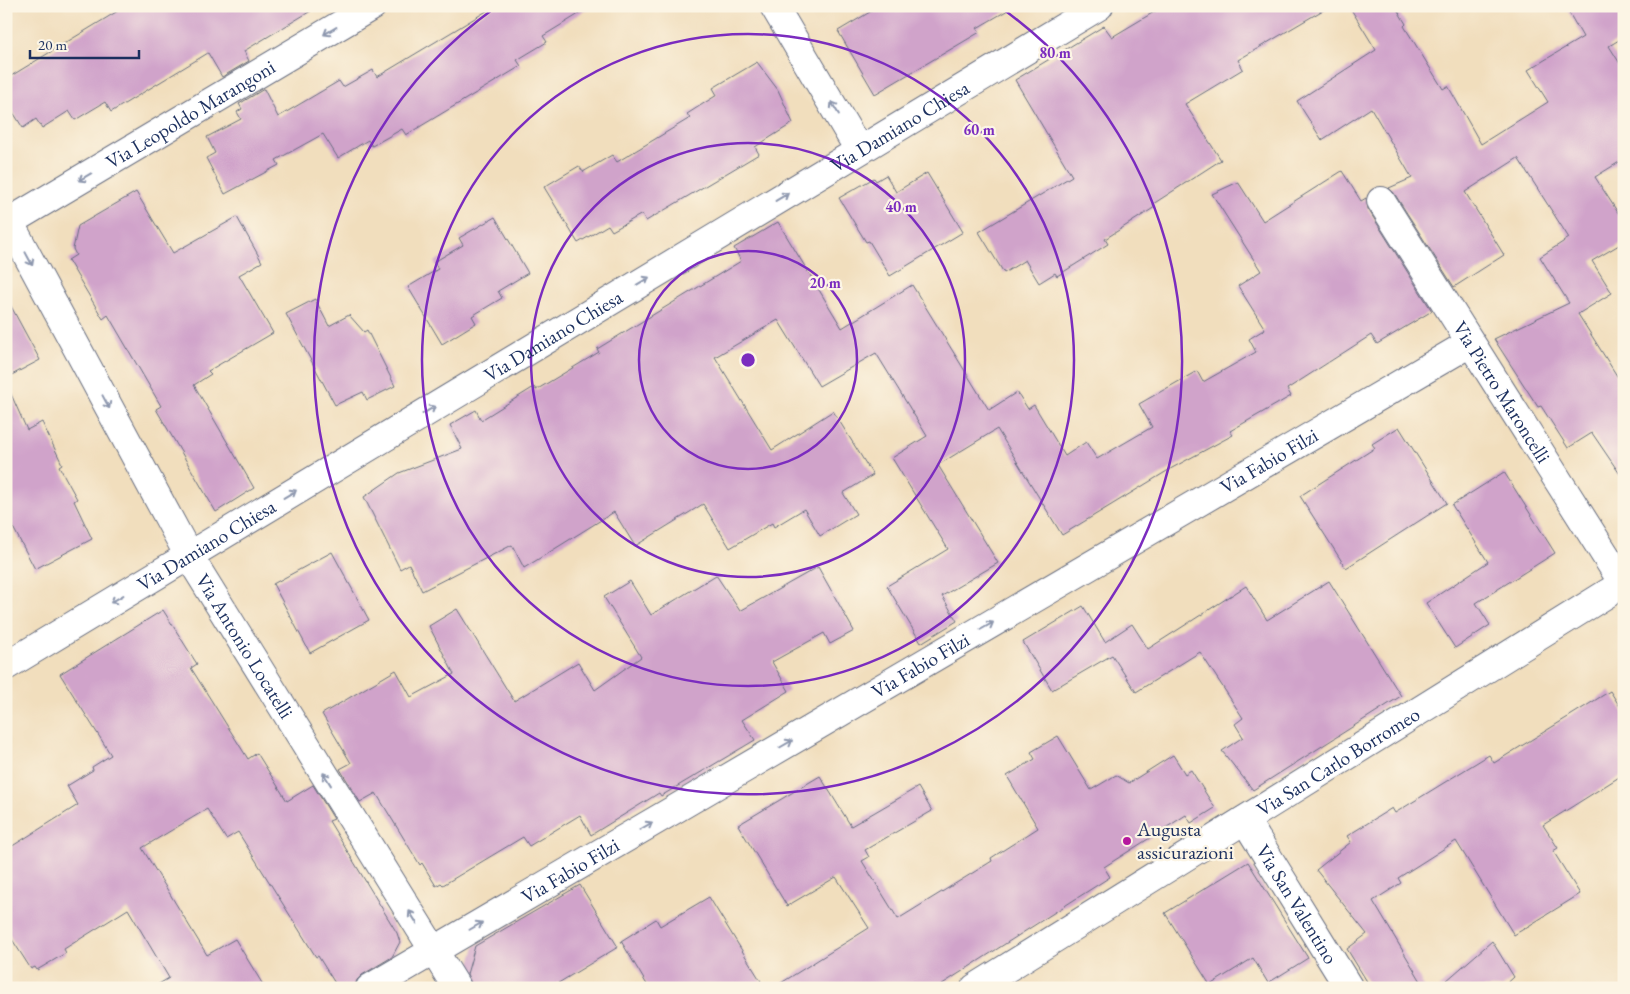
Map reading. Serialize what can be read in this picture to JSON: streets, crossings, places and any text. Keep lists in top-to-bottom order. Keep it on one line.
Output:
{"streets":{"street":["Via Leopoldo Marangoni","Via Damiano Chiesa","Via Pietro Maroncelli","Via Fabio Filzi","Via Antonio Locatelli","Via San Carlo Borromeo","Via San Valentino"]},"crossings":[["Via Leopoldo Marangoni","Via Antonio Locatelli"],["Via Damiano Chiesa","Via Antonio Locatelli"],["Via Pietro Maroncelli","Via Fabio Filzi"],["Via Pietro Maroncelli","Via San Carlo Borromeo"],["Via Fabio Filzi","Via Antonio Locatelli"],["Via San Carlo Borromeo","Via San Valentino"]],"one_way":["Via Leopoldo Marangoni","Via Fabio Filzi"],"places":["Augusta assicurazioni"],"scale_bar":"20 m","rings":["80 m","60 m","40 m","20 m"]}
